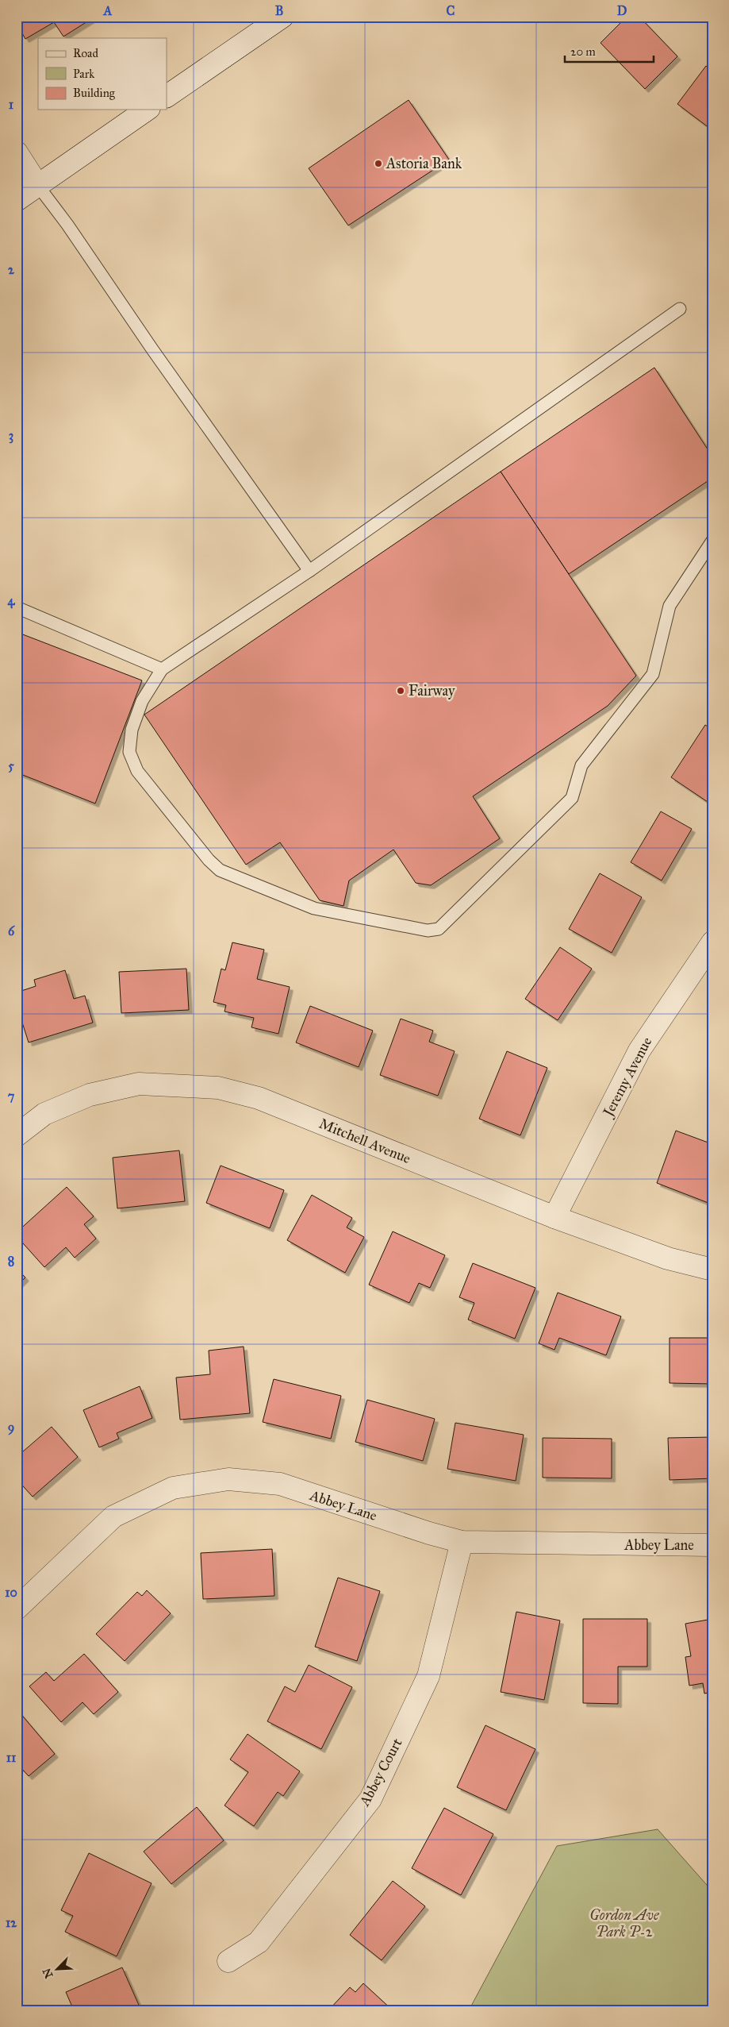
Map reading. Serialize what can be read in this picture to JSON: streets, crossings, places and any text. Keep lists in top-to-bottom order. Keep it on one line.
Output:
{"streets":{"street":["Jeremy Avenue","Mitchell Avenue","Abbey Lane","Abbey Court"]},"crossings":[["Jeremy Avenue","Mitchell Avenue"],["Abbey Lane","Abbey Court"]],"parks":["Gordon Ave Park P-2"],"places":["Astoria Bank","Fairway"],"legend":["Road","Park","Building"],"scale_bar":"20 m","north":"bottom left","grid":{"columns":["A","B","C","D"],"rows":["1","2","3","4","5","6","7","8","9","10","11","12"]}}
